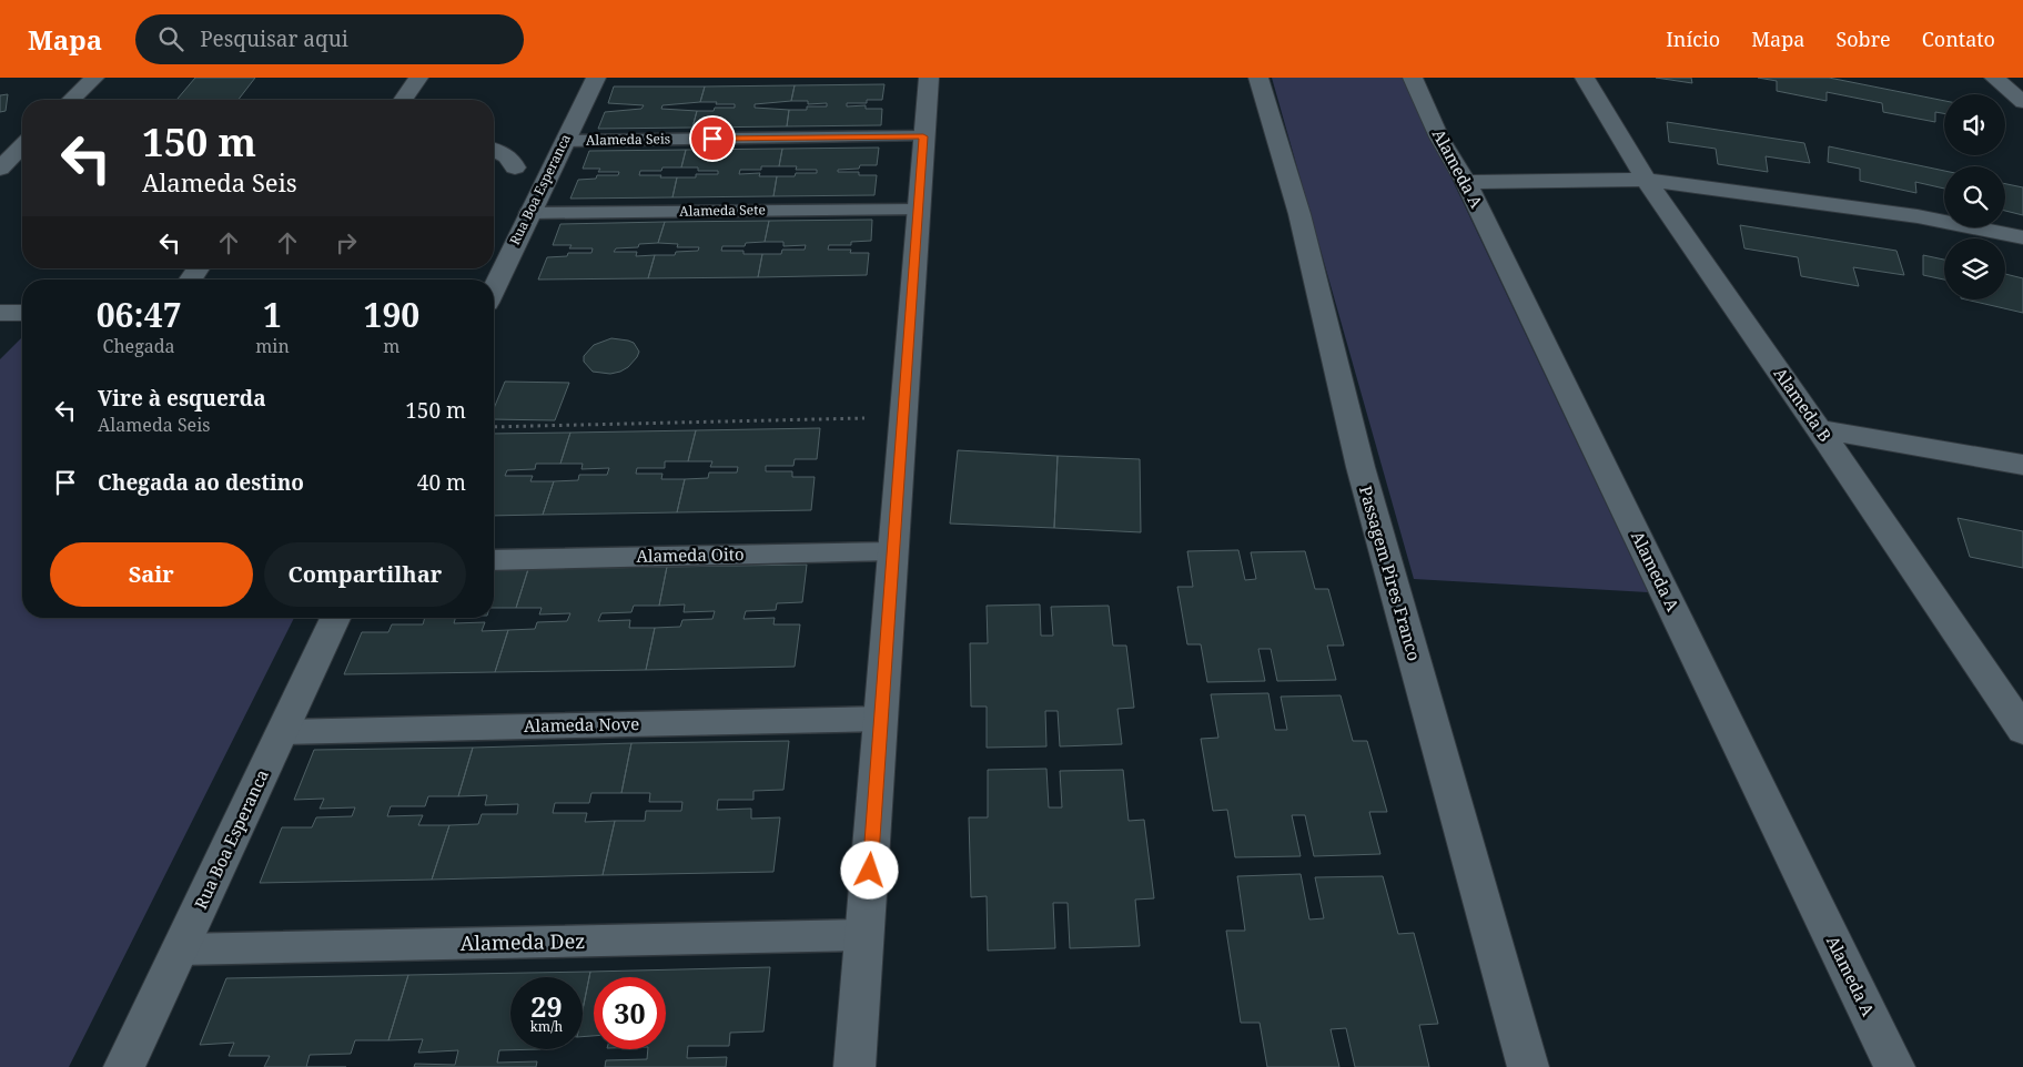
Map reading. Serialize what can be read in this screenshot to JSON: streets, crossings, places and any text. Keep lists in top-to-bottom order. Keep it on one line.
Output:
{"streets":{"street":["Alameda A","Rua Boa Esperanca","Alameda B","Passagem Pires Franco"],"lane":["Alameda Seis","Alameda Sete","Alameda Oito","Alameda Nove","Alameda Dez"]},"crossings":[["Alameda Seis","Rua Boa Esperanca"],["Rua Boa Esperanca","Alameda Sete"],["Rua Boa Esperanca","Alameda Nove"],["Rua Boa Esperanca","Alameda Dez"]],"page":{"header":"Mapa","search":"Pesquisar aqui","nav":["Início","Mapa","Sobre","Contato"],"turn":["150 m","Alameda Seis"],"eta":["06:47","Chegada","1","min","190","m"],"list":[{"name":"Vire à esquerda","note":"Alameda Seis","value":"150 m"},{"name":"Chegada ao destino","value":"40 m"}],"buttons":["Sair","Compartilhar"],"speed":"29 km/h","limit":"30"}}
